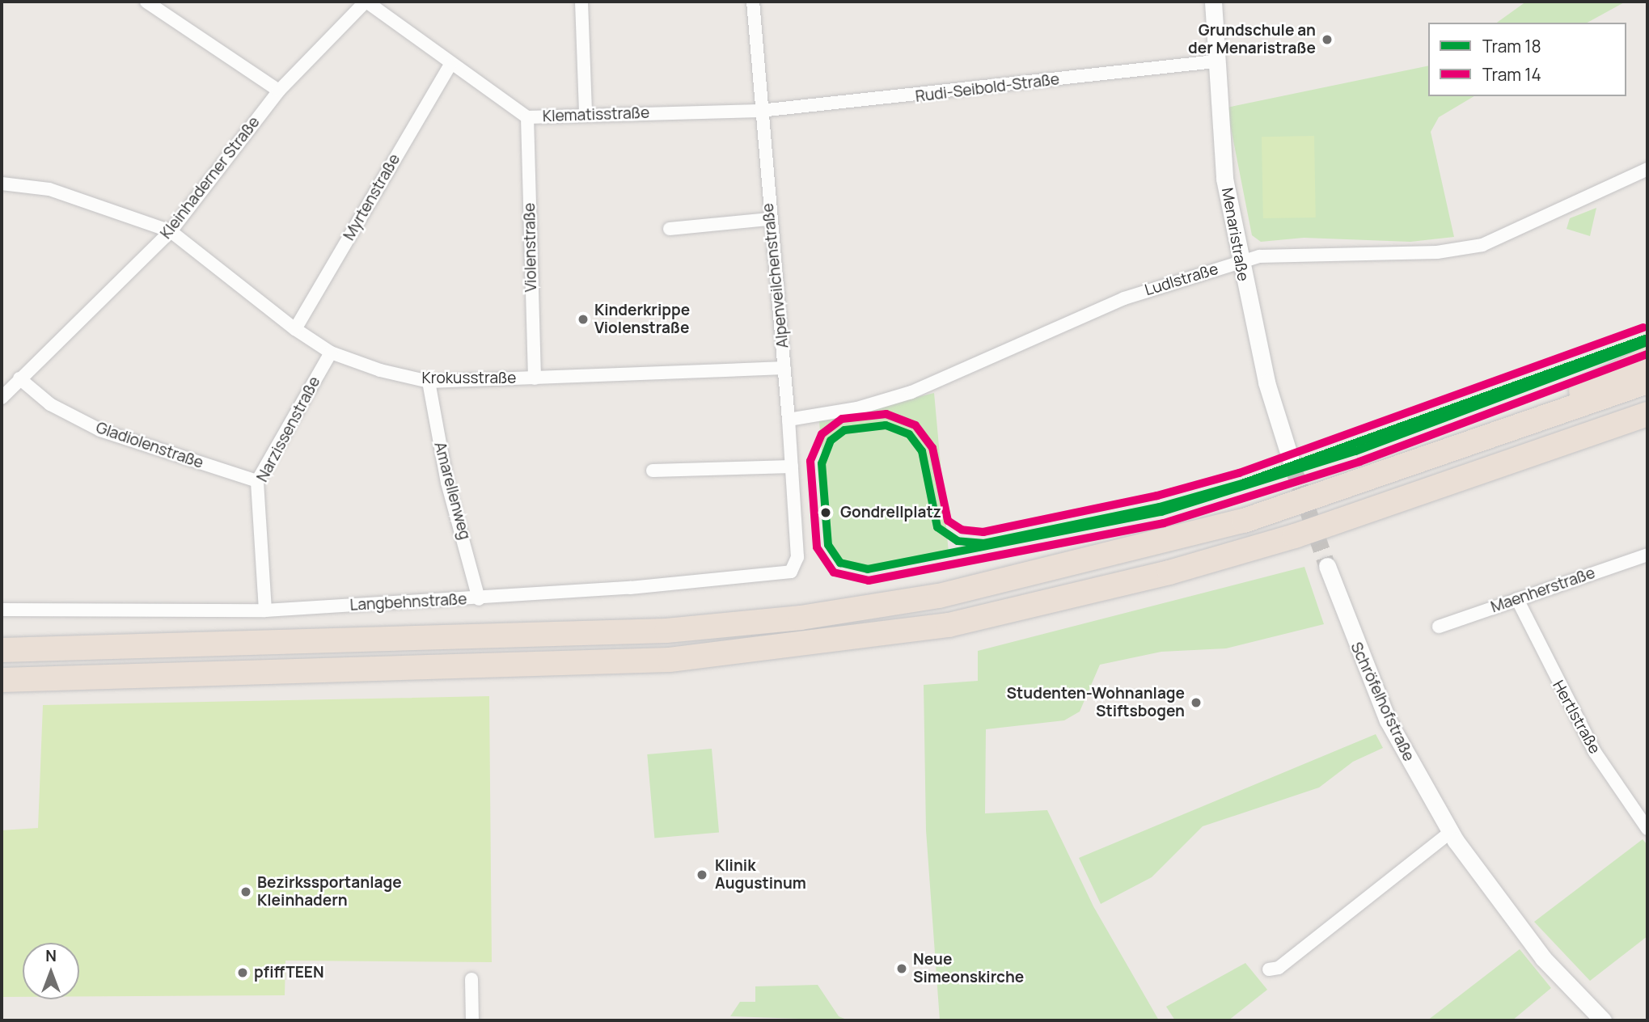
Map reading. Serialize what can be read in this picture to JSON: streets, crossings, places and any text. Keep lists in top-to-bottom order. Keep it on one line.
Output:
{"streets":{"street":["Rudi-Seibold-Straße","Klematisstraße","Kleinhaderner Straße","Myrtenstraße","Menaristraße","Violenstraße","Alpenveilchenstraße","Ludlstraße","Krokusstraße","Narzissenstraße","Gladiolenstraße","Amarellenweg","Maenherstraße","Langbehnstraße","Schröfelhofstraße","Hertlstraße"]},"crossings":[["Rudi-Seibold-Straße","Klematisstraße"],["Rudi-Seibold-Straße","Menaristraße"],["Rudi-Seibold-Straße","Alpenveilchenstraße"],["Klematisstraße","Kleinhaderner Straße"],["Klematisstraße","Myrtenstraße"],["Klematisstraße","Violenstraße"],["Klematisstraße","Alpenveilchenstraße"],["Kleinhaderner Straße","Krokusstraße"],["Kleinhaderner Straße","Gladiolenstraße"],["Myrtenstraße","Krokusstraße"],["Menaristraße","Ludlstraße"],["Violenstraße","Krokusstraße"],["Alpenveilchenstraße","Ludlstraße"],["Alpenveilchenstraße","Krokusstraße"],["Alpenveilchenstraße","Langbehnstraße"],["Krokusstraße","Narzissenstraße"],["Krokusstraße","Amarellenweg"],["Narzissenstraße","Gladiolenstraße"],["Narzissenstraße","Langbehnstraße"],["Amarellenweg","Langbehnstraße"],["Maenherstraße","Hertlstraße"]],"places":["Grundschule an der Menaristraße","Kinderkrippe Violenstraße","Gondrellplatz","Studenten-Wohnanlage Stiftsbogen","Klinik Augustinum","Bezirkssportanlage Kleinhadern","Neue Simeonskirche","pfiffTEEN"],"lines":["tram line 14","tram line 18"],"legend":["Tram 18","Tram 14"],"north":"top"}
